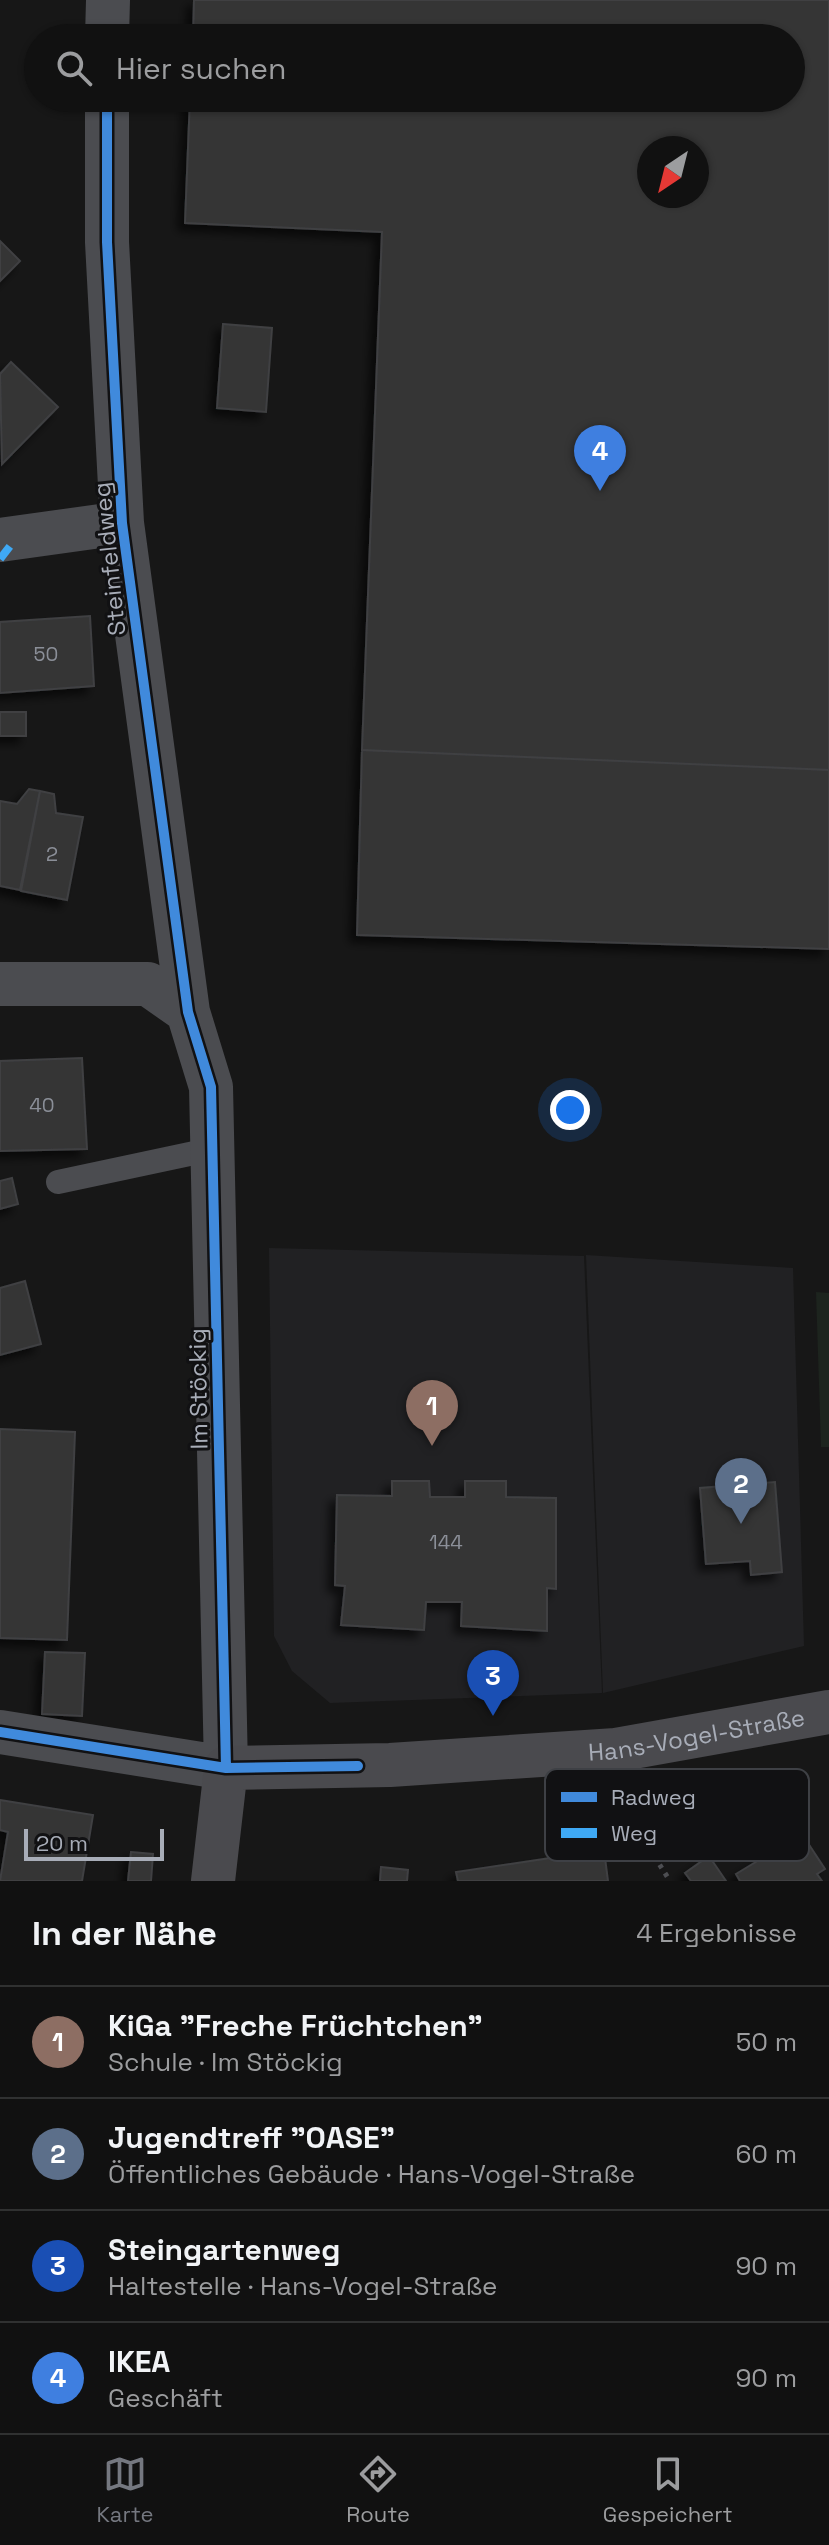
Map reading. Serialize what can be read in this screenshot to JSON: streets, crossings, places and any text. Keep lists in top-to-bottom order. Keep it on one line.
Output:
{"streets":{"main road":["Im Stöckig","Hans-Vogel-Straße"],"street":["Steinfeldweg"]},"crossings":[["Steinfeldweg","Im Stöckig"],["Im Stöckig","Hans-Vogel-Straße"]],"house_numbers":["50","2","40","144"],"legend":["Radweg","Weg"],"scale_bar":"20 m","north":"bottom left","page":{"search":"Hier suchen","pins":["4","1","2","3"],"scale":"20 m","heading":["In der Nähe","4 Ergebnisse"],"list":[{"mark":"1","name":"KiGa \"Freche Früchtchen\"","note":"Schule · Im Stöckig","value":"50 m"},{"mark":"2","name":"Jugendtreff \"OASE\"","note":"Öffentliches Gebäude · Hans-Vogel-Straße","value":"60 m"},{"mark":"3","name":"Steingartenweg","note":"Haltestelle · Hans-Vogel-Straße","value":"90 m"},{"mark":"4","name":"IKEA","note":"Geschäft","value":"90 m"}],"nav":["Karte","Route","Gespeichert"]}}
